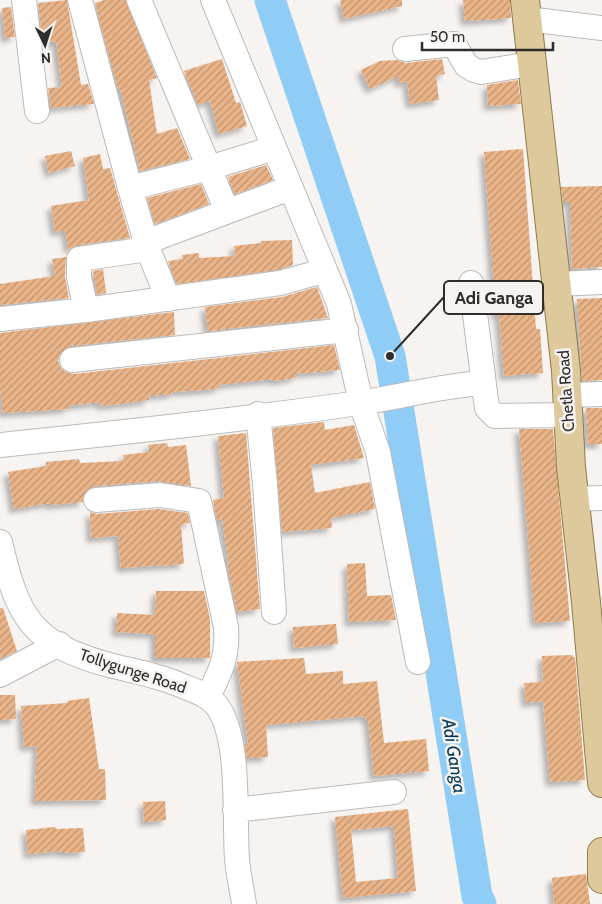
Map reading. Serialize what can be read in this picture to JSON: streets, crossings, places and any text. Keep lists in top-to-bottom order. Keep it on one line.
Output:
{"streets":{"main road":["Chetla Road"],"street":["Tollygunge Road"]},"water":["Adi Ganga"],"places":["Adi Ganga"],"scale_bar":"50 m","north":"bottom"}
